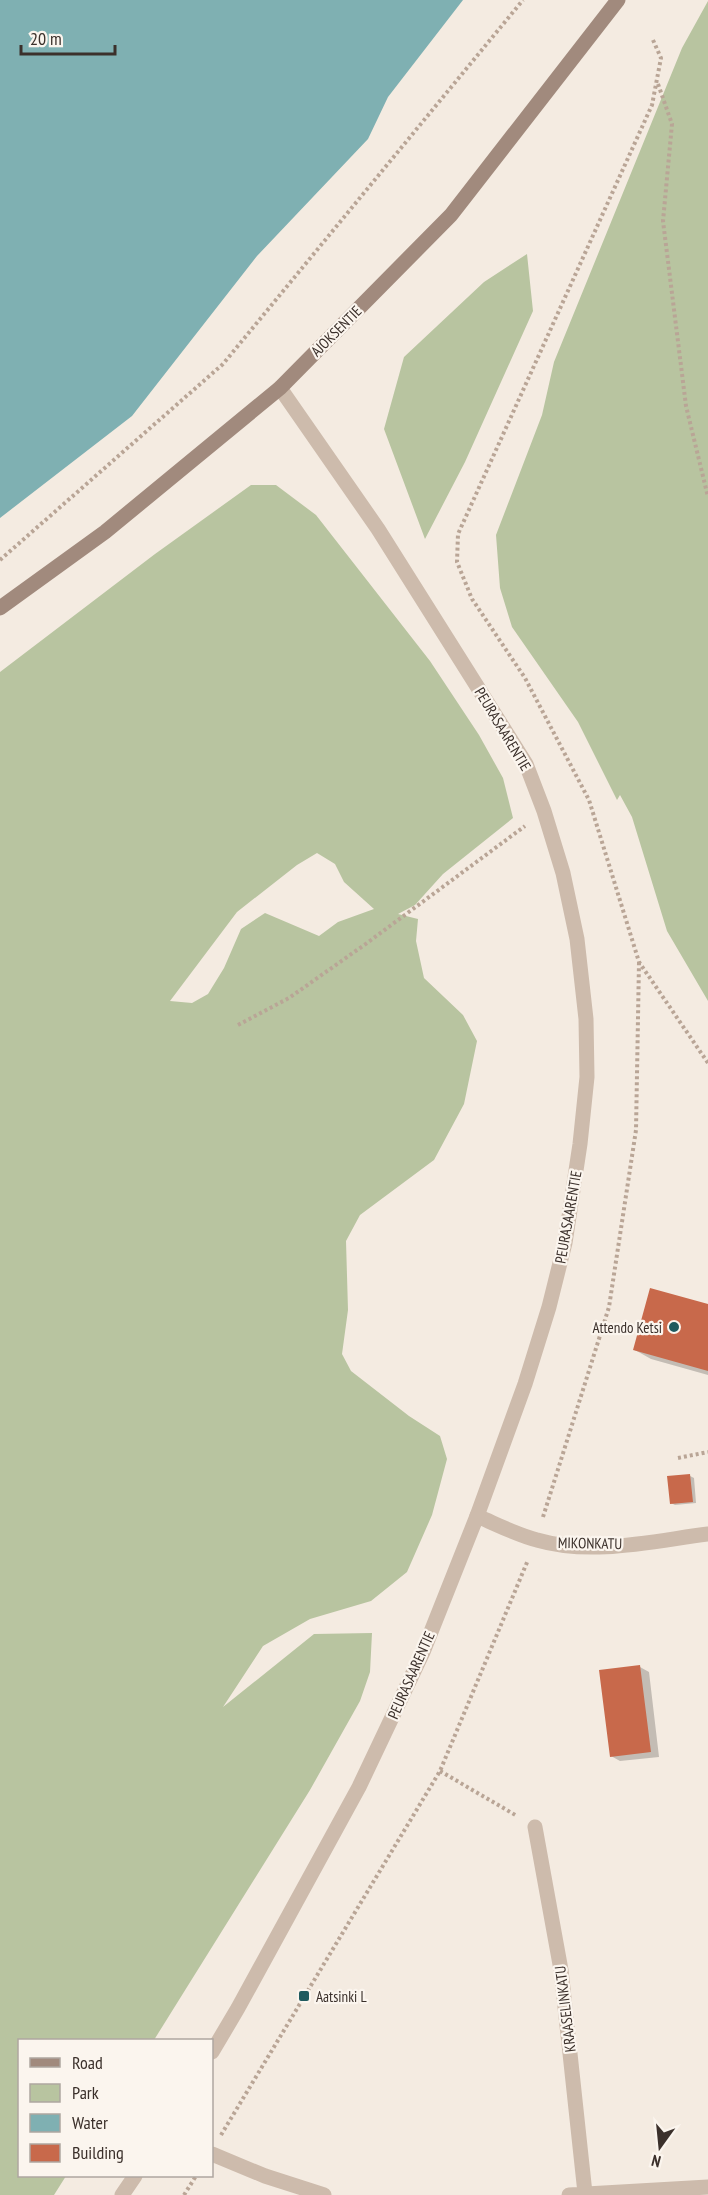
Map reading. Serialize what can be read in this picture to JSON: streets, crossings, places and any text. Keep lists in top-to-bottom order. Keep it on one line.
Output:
{"streets":{"main road":["AJOKSENTIE"],"street":["PEURASAARENTIE","MIKONKATU","KRAASELINKATU"]},"crossings":[["AJOKSENTIE","PEURASAARENTIE"],["PEURASAARENTIE","MIKONKATU"]],"places":{"other":["Attendo Ketsi"],"transit":["Aatsinki L"]},"legend":["Road","Park","Water","Building"],"scale_bar":"20 m","north":"bottom"}
